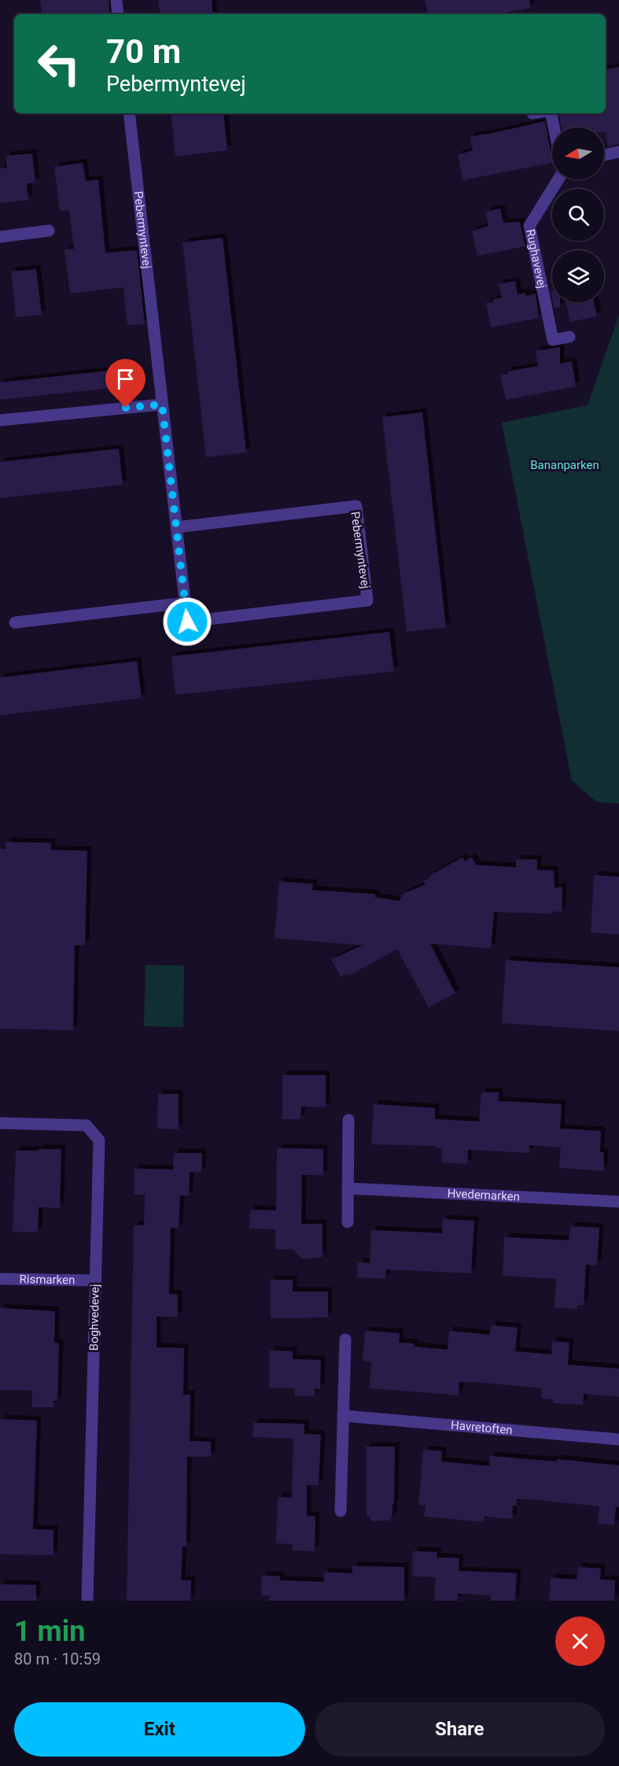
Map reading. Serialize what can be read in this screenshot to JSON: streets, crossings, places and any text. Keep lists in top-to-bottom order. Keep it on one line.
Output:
{"streets":{"street":["Pebermyntevej","Rughavevej","Hvedemarken","Rismarken","Boghvedevej","Havretoften"]},"crossings":[["Rismarken","Boghvedevej"]],"parks":["Bananparken"],"north":"left","page":{"turn":["70 m","Pebermyntevej"],"heading":["1 min","80 m · 10:59"],"buttons":["Exit","Share"]}}
